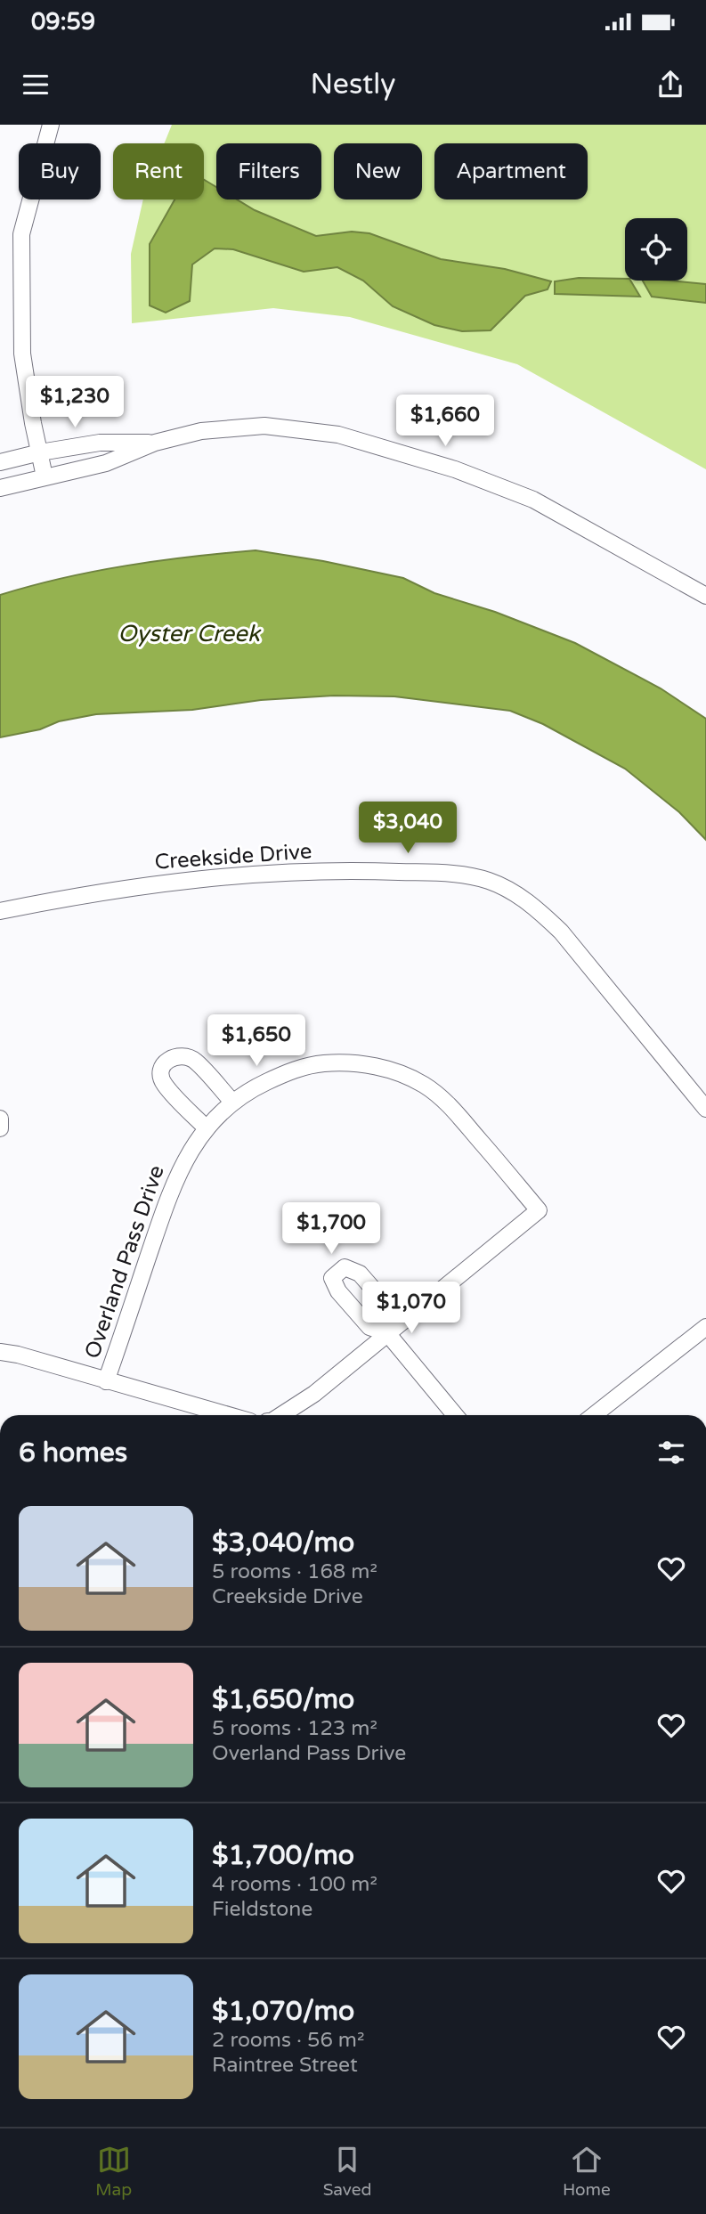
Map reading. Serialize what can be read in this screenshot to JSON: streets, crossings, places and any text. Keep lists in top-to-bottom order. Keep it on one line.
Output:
{"streets":{"street":["Creekside Drive","Overland Pass Drive"]},"water":["Oyster Creek"],"page":{"status":"09:59","header":"Nestly","chip":["Buy","Rent","Filters","New","Apartment"],"price":["$1,230","$1,660","$3,040","$1,650","$1,700","$1,070"],"heading":"6 homes","list":[{"name":"$3,040/mo","note":"5 rooms · 168 m² · Creekside Drive"},{"name":"$1,650/mo","note":"5 rooms · 123 m² · Overland Pass Drive"},{"name":"$1,700/mo","note":"4 rooms · 100 m² · Fieldstone"},{"name":"$1,070/mo","note":"2 rooms · 56 m² · Raintree Street"}],"tabs":["Map","Saved","Home"]}}
